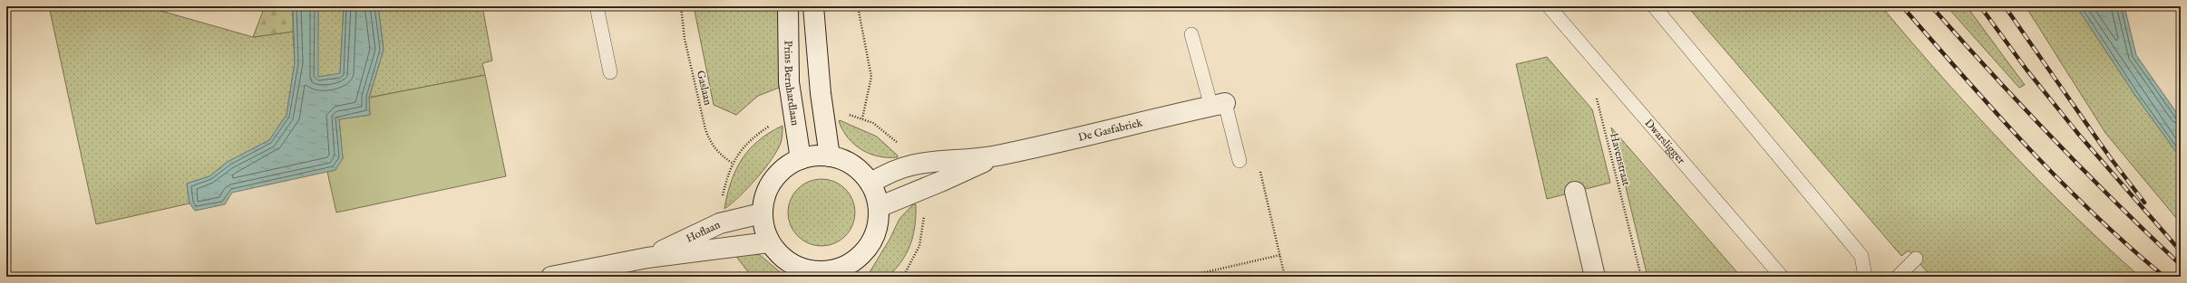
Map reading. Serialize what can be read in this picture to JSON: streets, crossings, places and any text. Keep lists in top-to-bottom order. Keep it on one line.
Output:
{"streets":{"street":["Prins Bernhardlaan","De Gasfabriek","Hoflaan"],"lane":["Dwarsligger"],"path":["Gaslaan","Havenstraat"]},"crossings":[["Prins Bernhardlaan","De Gasfabriek"],["Prins Bernhardlaan","Hoflaan"],["De Gasfabriek","Hoflaan"]]}
